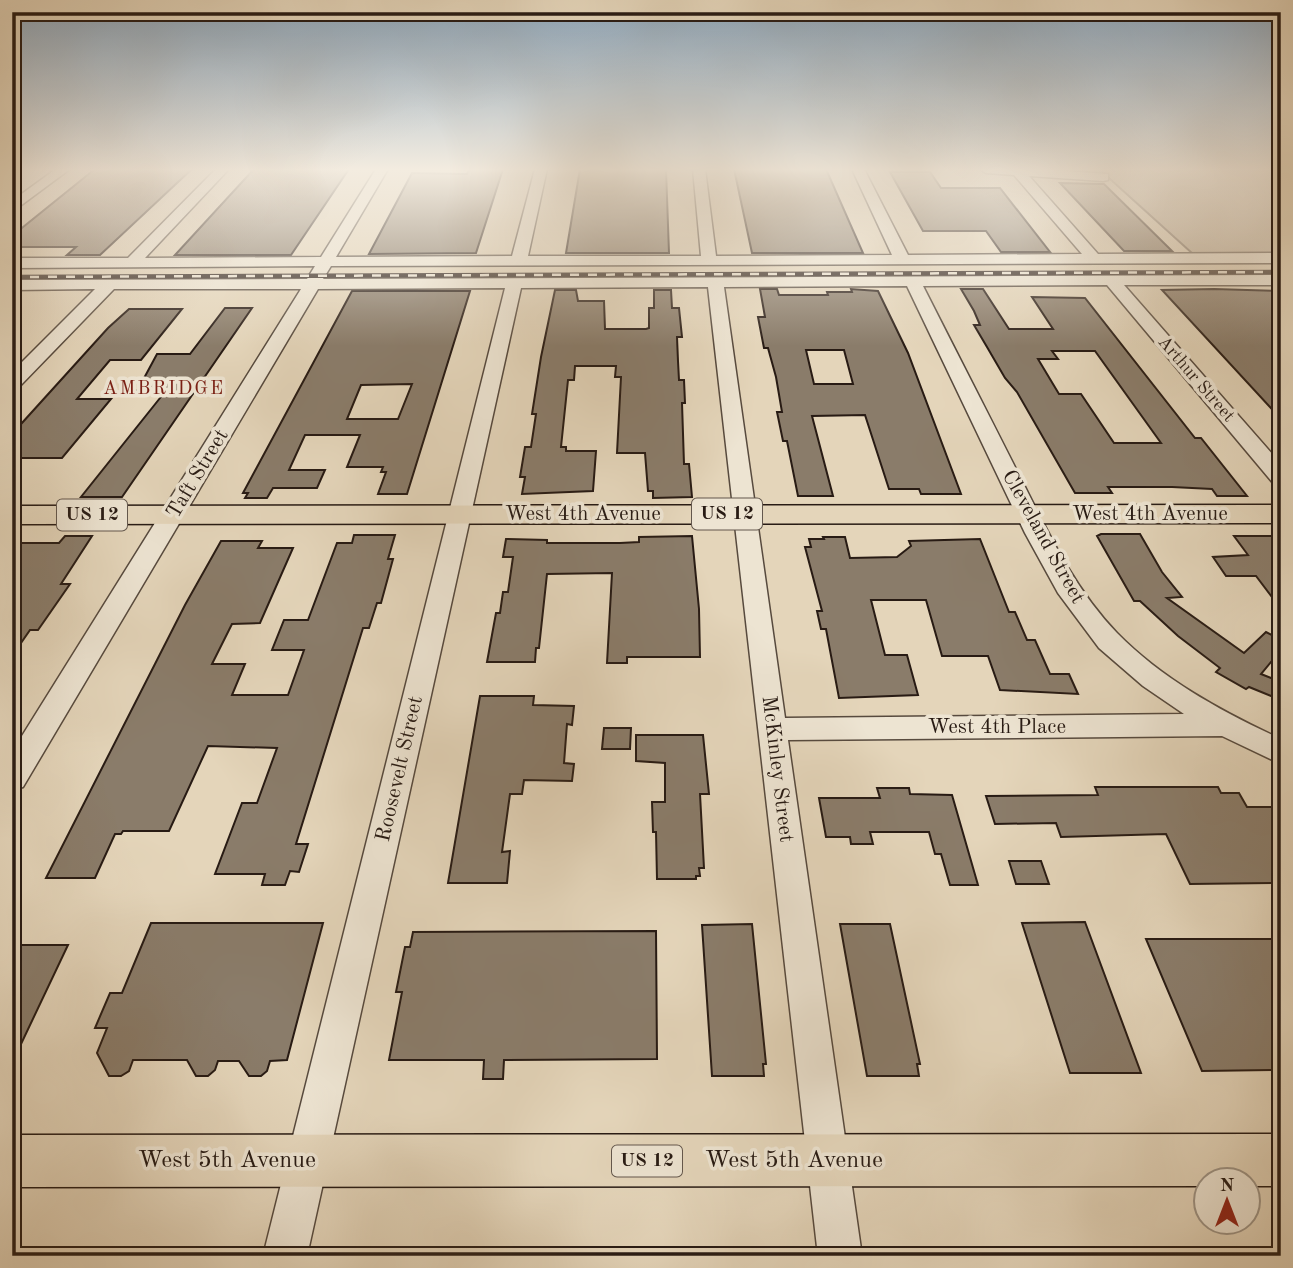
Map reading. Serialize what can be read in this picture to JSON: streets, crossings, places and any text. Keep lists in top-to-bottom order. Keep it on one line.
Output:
{"streets":{"main road":["West 4th Avenue","US 12","West 5th Avenue"],"street":["Arthur Street","Taft Street","Cleveland Street","West 4th Place","Roosevelt Street","McKinley Street"]},"crossings":[["Taft Street","West 4th Avenue"],["West 4th Avenue","Cleveland Street"],["West 4th Avenue","Roosevelt Street"],["West 4th Avenue","McKinley Street"],["Cleveland Street","West 4th Place"],["West 4th Place","McKinley Street"],["Roosevelt Street","West 5th Avenue"],["McKinley Street","West 5th Avenue"]],"districts":["AMBRIDGE"],"north":"top"}
